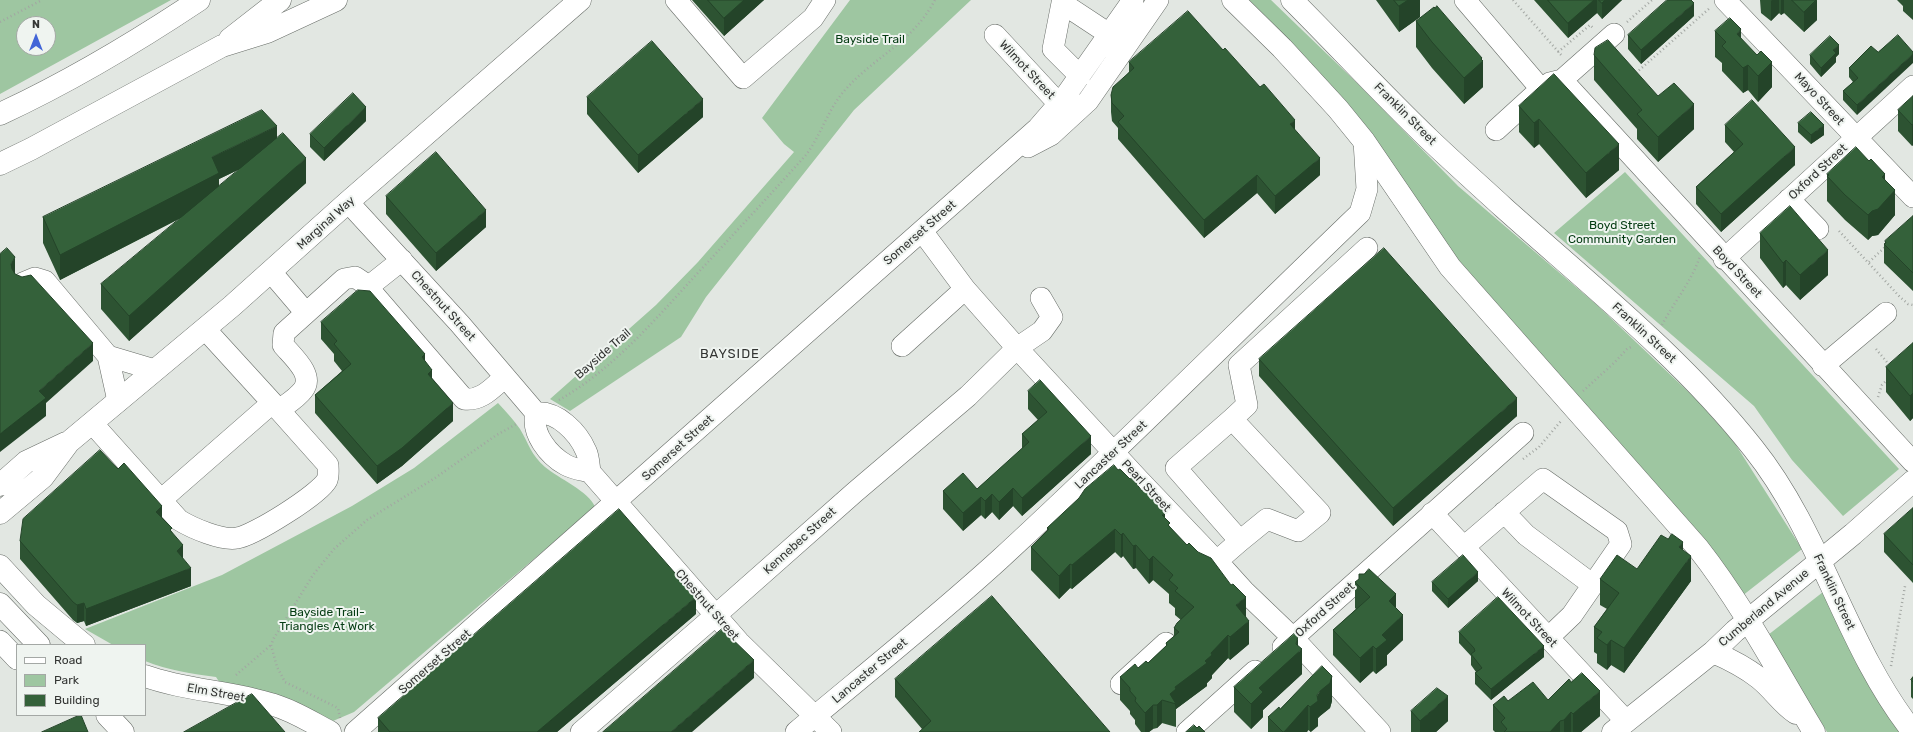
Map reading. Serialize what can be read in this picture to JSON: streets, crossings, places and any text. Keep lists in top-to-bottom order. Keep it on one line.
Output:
{"streets":{"main road":["Franklin Street","Marginal Way","Cumberland Avenue","Elm Street"],"street":["Wilmot Street","Mayo Street","Oxford Street","Somerset Street","Boyd Street","Chestnut Street","Lancaster Street","Pearl Street","Kennebec Street"],"path":["Bayside Trail"]},"crossings":[["Wilmot Street","Oxford Street"],["Wilmot Street","Somerset Street"],["Wilmot Street","Cumberland Avenue"],["Mayo Street","Oxford Street"],["Franklin Street","Cumberland Avenue"],["Oxford Street","Boyd Street"],["Oxford Street","Pearl Street"],["Marginal Way","Chestnut Street"],["Somerset Street","Chestnut Street"],["Somerset Street","Pearl Street"],["Somerset Street","Elm Street"],["Chestnut Street","Bayside Trail"],["Chestnut Street","Lancaster Street"],["Chestnut Street","Kennebec Street"],["Lancaster Street","Pearl Street"],["Pearl Street","Kennebec Street"]],"districts":["BAYSIDE"],"parks":["Bayside Trail","Boyd Street Community Garden","Bayside Trail- Triangles At Work"],"legend":["Road","Park","Building"],"north":"top"}
